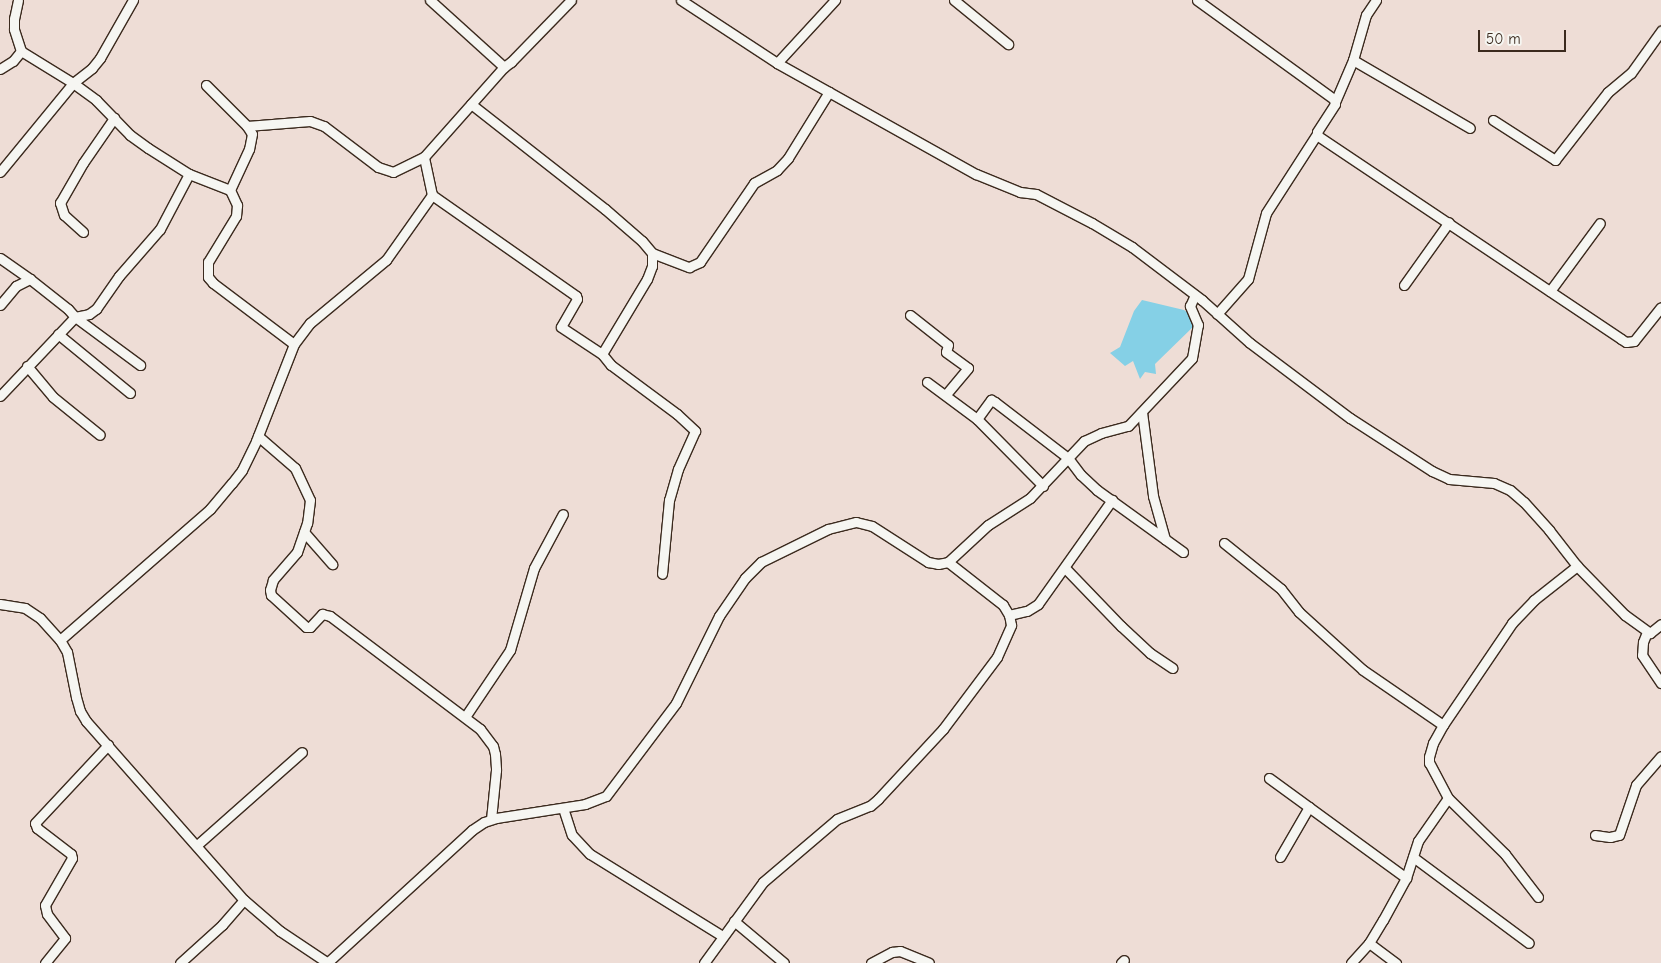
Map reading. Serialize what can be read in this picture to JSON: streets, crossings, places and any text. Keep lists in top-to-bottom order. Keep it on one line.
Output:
{"scale_bar":"50 m"}
